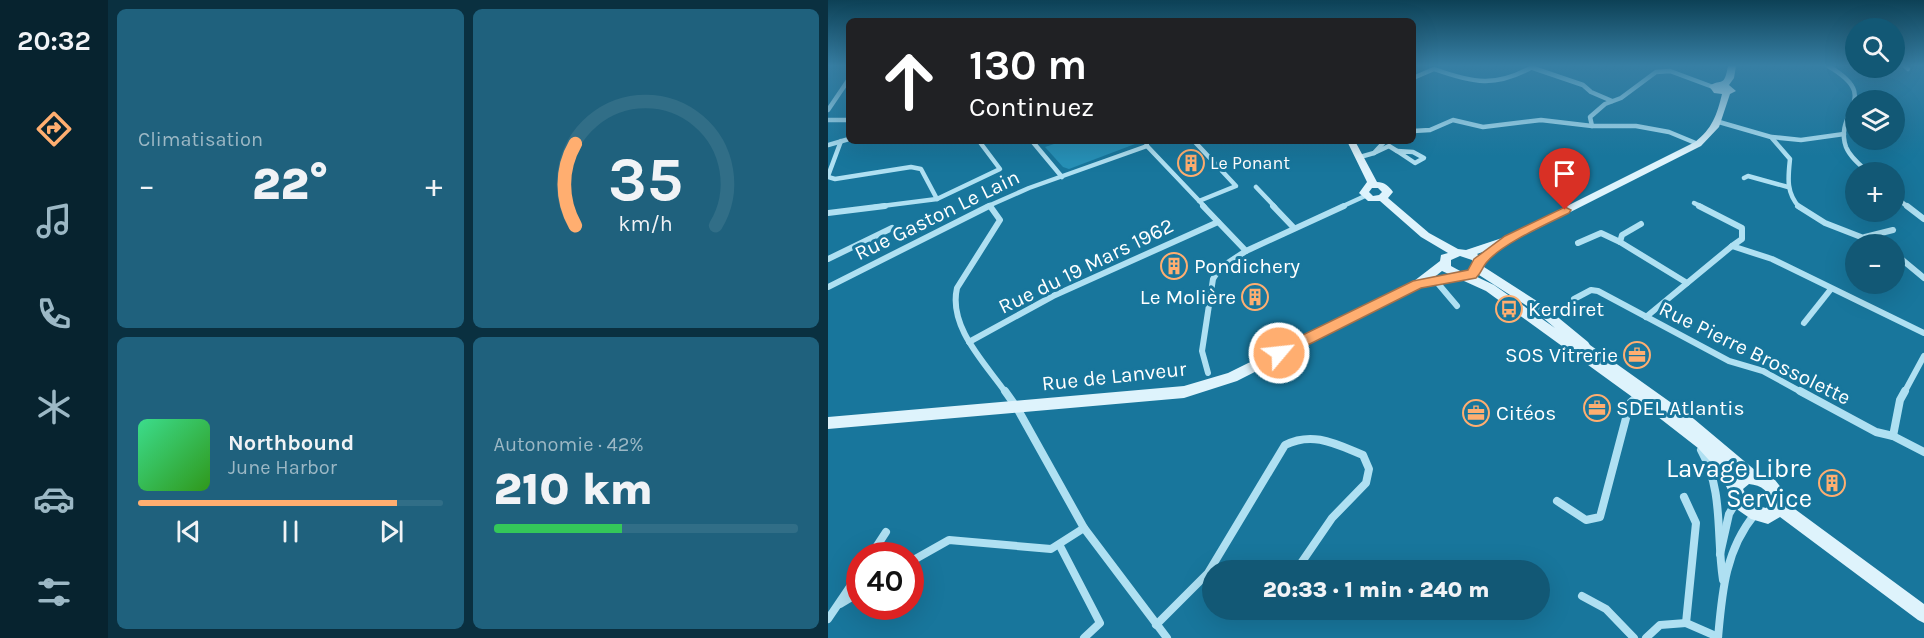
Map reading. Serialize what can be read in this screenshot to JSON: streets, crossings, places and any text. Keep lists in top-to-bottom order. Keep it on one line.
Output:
{"streets":{"street":["Rue Gaston Le Lain","Rue du 19 Mars 1962","Rue Pierre Brossolette","Rue de Lanveur"]},"places":{"building":["Le Ponant","Pondichery","Le Molière","Lavage Libre Service"],"bus stop":["Kerdiret"],"office":["SOS Vitrerie","SDEL Atlantis","Citéos"]},"page":{"tabs":"20:32","tile":["Climatisation",["Autonomie · 42%","210 km"]],"map_buttons":["+","−"],"turn":["130 m","Continuez"],"heat":["−","22°","+"],"song":["Northbound","June Harbor"],"limit":"40","trip":"20:33 · 1 min · 240 m","gauge":["35","km/h"]}}
